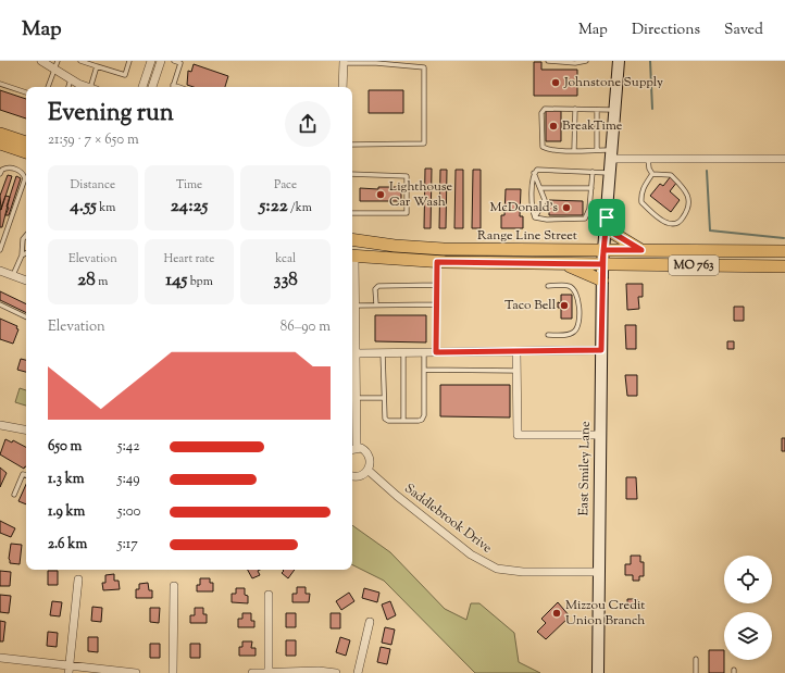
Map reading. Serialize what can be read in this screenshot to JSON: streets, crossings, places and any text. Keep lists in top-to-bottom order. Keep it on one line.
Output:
{"streets":{"main road":["Range Line Street","MO 763"],"street":["East Smiley Lane","Saddlebrook Drive"]},"crossings":[["Range Line Street","East Smiley Lane"],["East Smiley Lane","Saddlebrook Drive"]],"places":["Johnstone Supply","BreakTime","Lighthouse Car Wash","McDonald's","Taco Bell","Mizzou Credit Union Branch"],"page":{"header":"Map","nav":["Map","Directions","Saved"],"heading":["Evening run","21:59 · 7 × 650 m"],"stats":[["Distance","4.55 km"],["Time","24:25"],["Pace","5:22 /km"],["Elevation","28 m"],["Heart rate","145 bpm"],["kcal","338"]],"chart":["Elevation","86–90 m"],"list":[{"name":"650 m","note":"5:42"},{"name":"1.3 km","note":"5:49"},{"name":"1.9 km","note":"5:00"},{"name":"2.6 km","note":"5:17"}]}}
